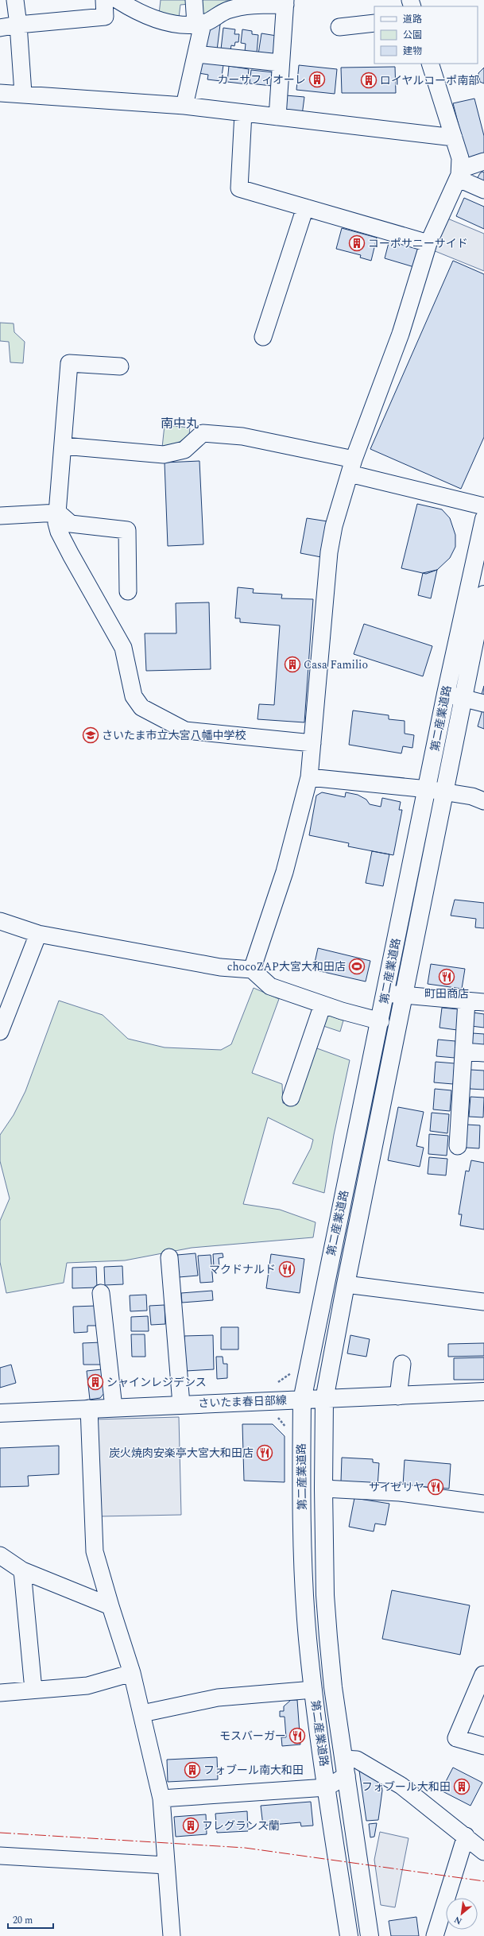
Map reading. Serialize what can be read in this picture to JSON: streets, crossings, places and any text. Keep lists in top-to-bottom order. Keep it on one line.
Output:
{"streets":{"main road":["第二産業道路","さいたま春日部線"]},"crossings":[["第二産業道路","さいたま春日部線"]],"districts":["南中丸"],"places":{"building":["カーサフィオーレ","ロイヤルコーポ南部","コーポサニーサイド","Casa Familio","シャインレジデンス","フォブール南大和田","フォブール大和田","フレグランス蘭"],"school or university":["さいたま市立大宮八幡中学校"],"sports":["chocoZAP大宮大和田店"],"restaurant":["町田商店","マクドナルド","炭火焼肉安楽亭大宮大和田店","サイゼリヤ","モスバーガー"]},"legend":["道路","公園","建物"],"scale_bar":"20 m","north":"bottom left"}
